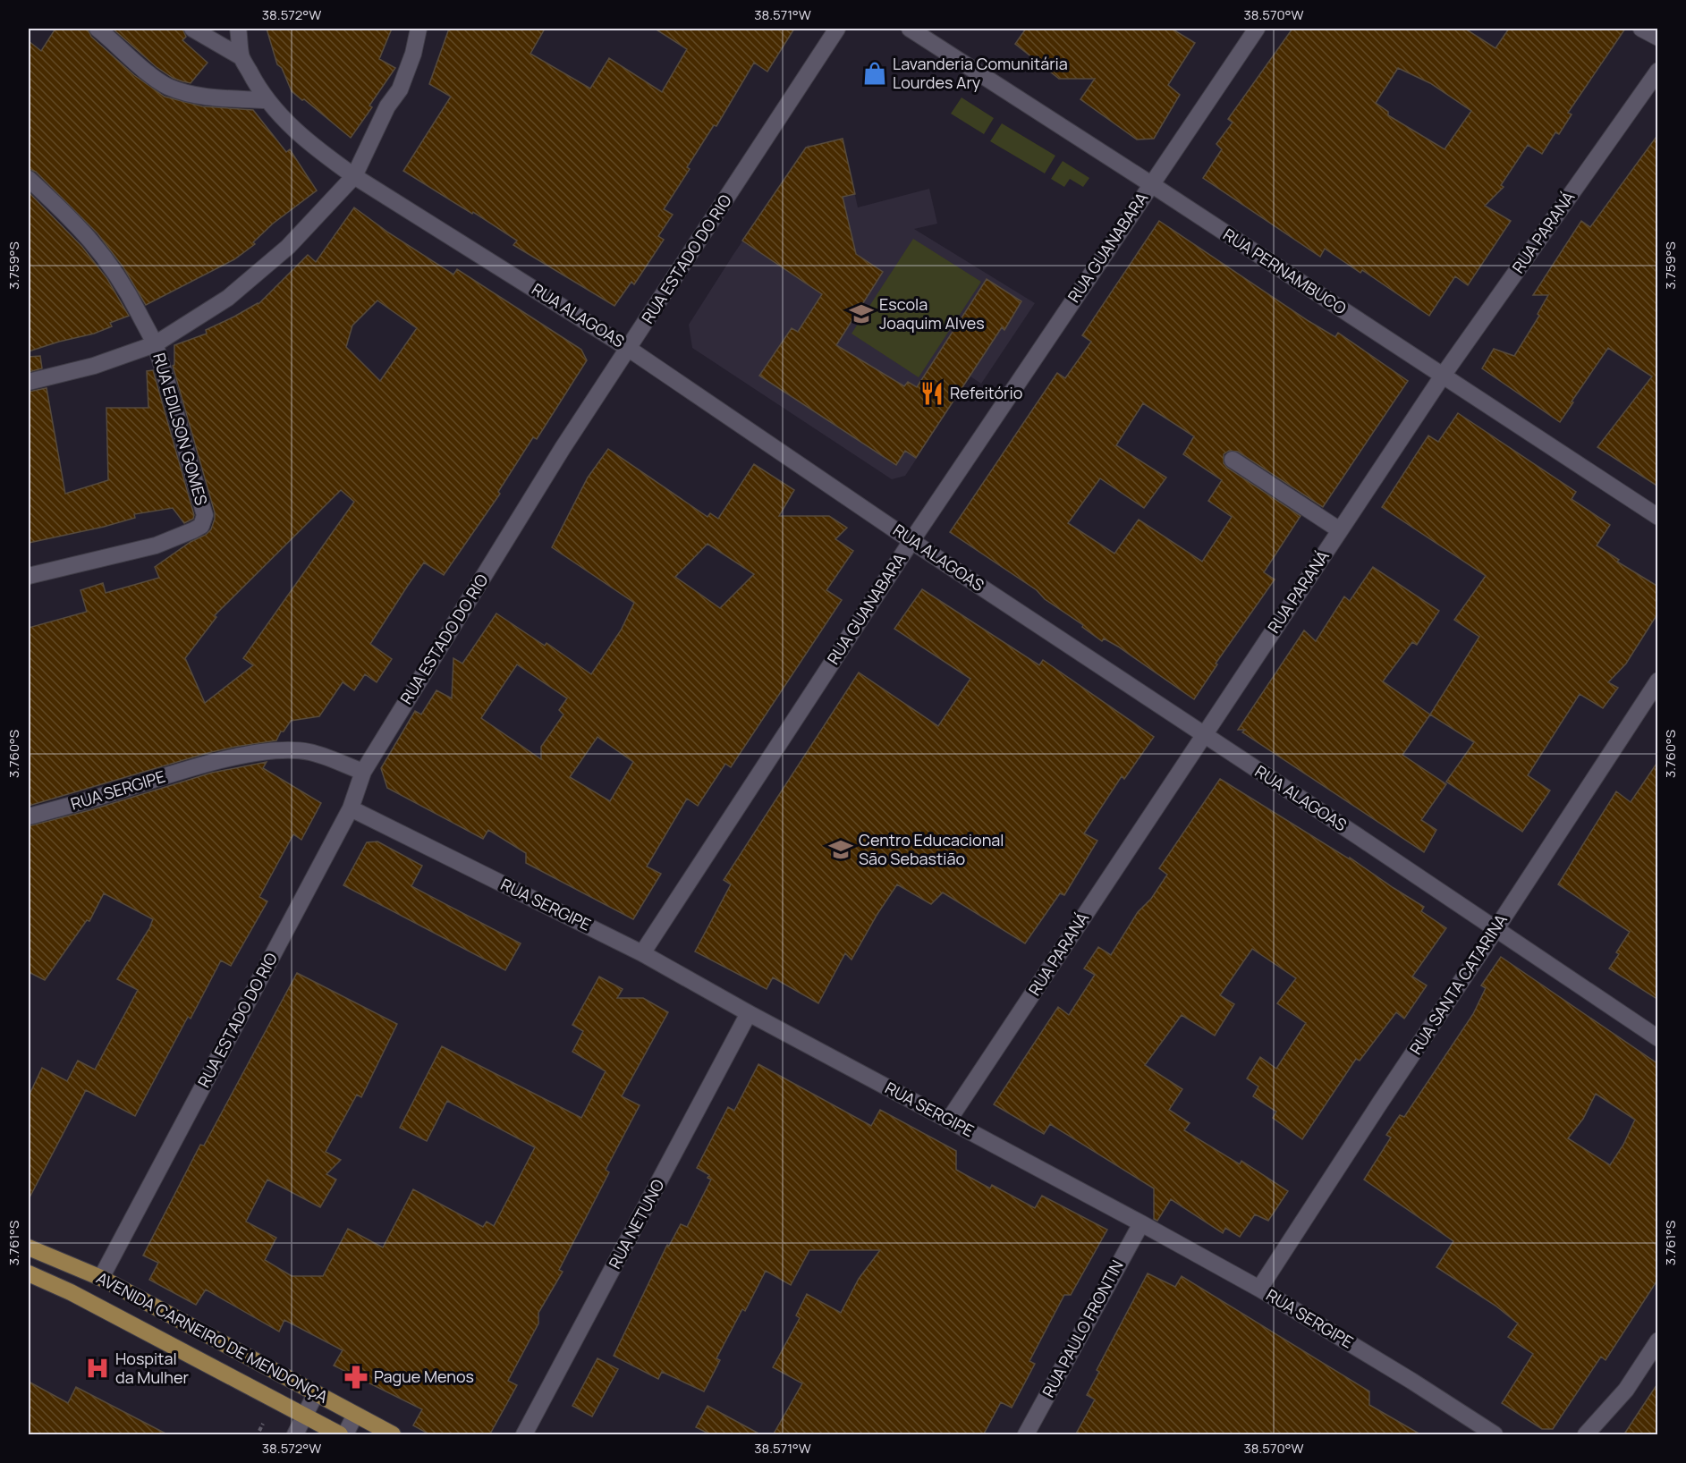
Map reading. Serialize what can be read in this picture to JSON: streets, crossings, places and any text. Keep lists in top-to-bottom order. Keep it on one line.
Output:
{"streets":{"main road":["AVENIDA CARNEIRO DE MENDONÇA"],"street":["RUA PARANÁ","RUA GUANABARA","RUA ESTADO DO RIO","RUA PERNAMBUCO","RUA ALAGOAS","RUA EDILSON GOMES","RUA SERGIPE","RUA SANTA CATARINA","RUA NETUNO","RUA PAULO FRONTIN"]},"crossings":[["RUA PARANÁ","RUA PERNAMBUCO"],["RUA PARANÁ","RUA ALAGOAS"],["RUA PARANÁ","RUA SERGIPE"],["RUA GUANABARA","RUA PERNAMBUCO"],["RUA GUANABARA","RUA ALAGOAS"],["RUA GUANABARA","RUA SERGIPE"],["RUA ESTADO DO RIO","RUA ALAGOAS"],["RUA ESTADO DO RIO","RUA SERGIPE"],["RUA ESTADO DO RIO","AVENIDA CARNEIRO DE MENDONÇA"],["RUA ALAGOAS","RUA SANTA CATARINA"],["RUA SERGIPE","RUA SANTA CATARINA"],["RUA SERGIPE","RUA NETUNO"],["RUA SERGIPE","RUA PAULO FRONTIN"]],"places":{"shop":["Lavanderia Comunitária Lourdes Ary"],"school or university":["Escola Joaquim Alves","Centro Educacional São Sebastião"],"restaurant":["Refeitório"],"hospital":["Hospital da Mulher"],"pharmacy":["Pague Menos"]},"coordinates":["38.572°W","38.571°W","38.570°W","3.759°S","3.760°S","3.761°S"]}
